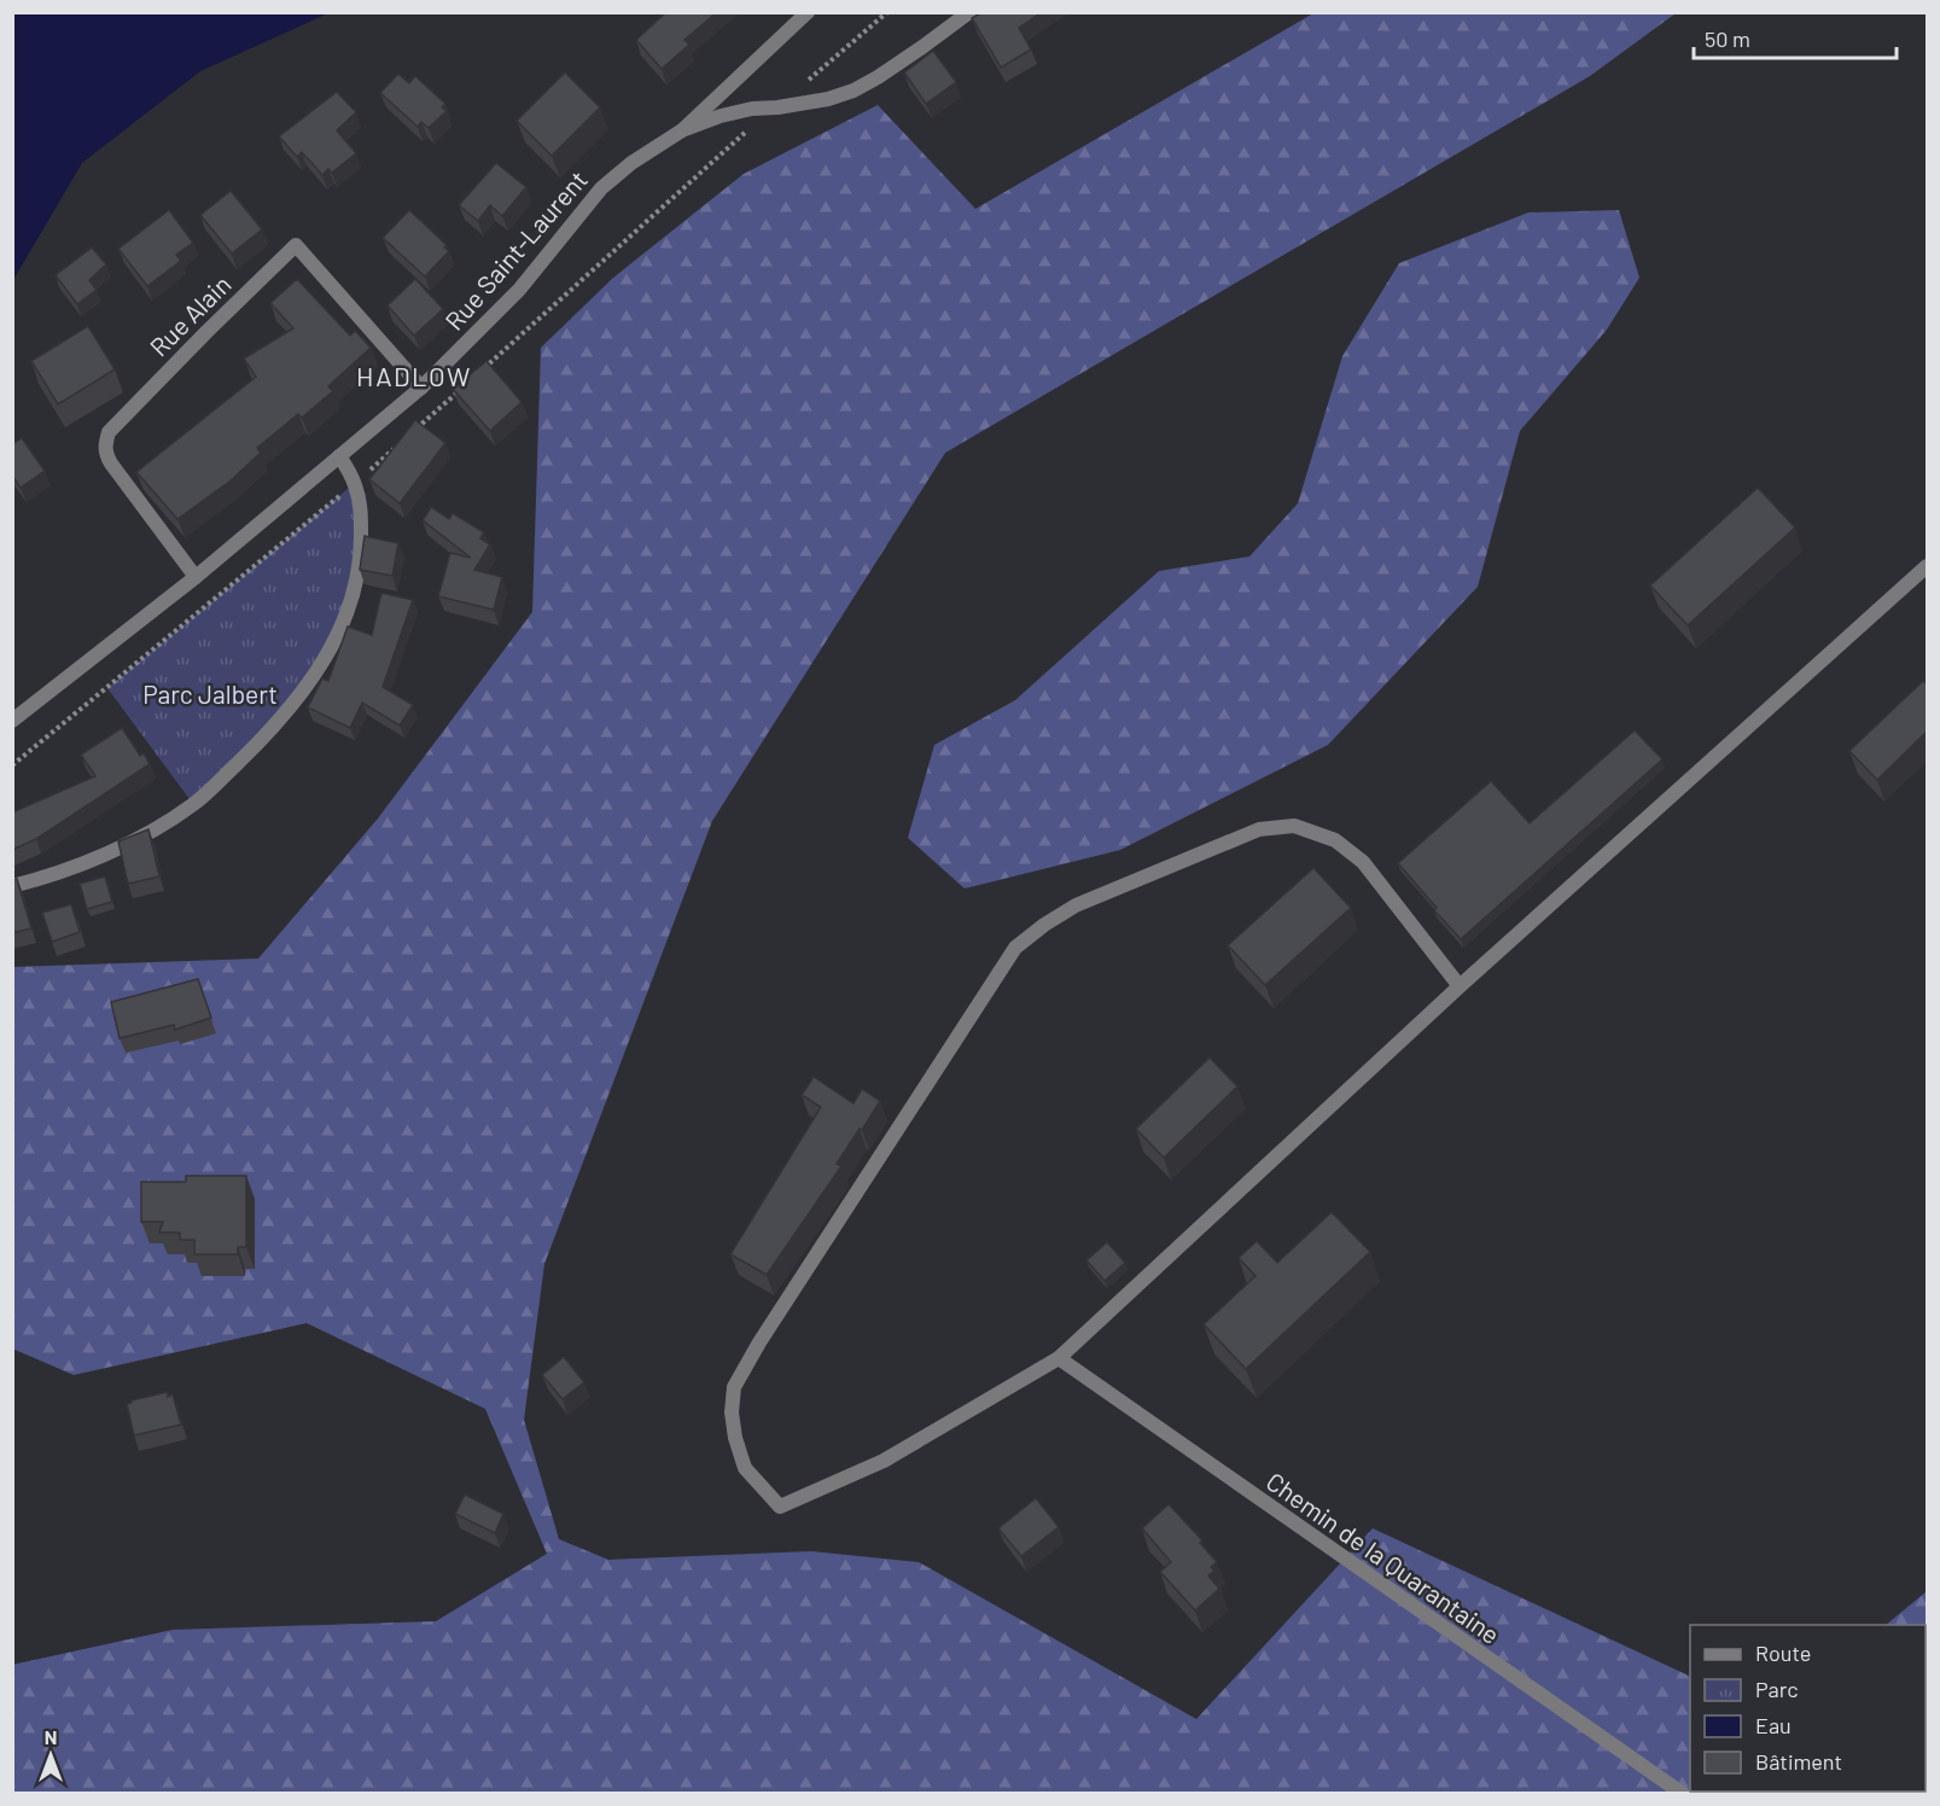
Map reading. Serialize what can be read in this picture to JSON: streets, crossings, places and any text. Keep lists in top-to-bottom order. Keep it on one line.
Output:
{"streets":{"street":["Rue Saint-Laurent","Rue Alain","Chemin de la Quarantaine"]},"crossings":[["Rue Saint-Laurent","Rue Alain"]],"districts":["HADLOW"],"parks":["Parc Jalbert"],"legend":["Route","Parc","Eau","Bâtiment"],"scale_bar":"50 m","north":"top"}
